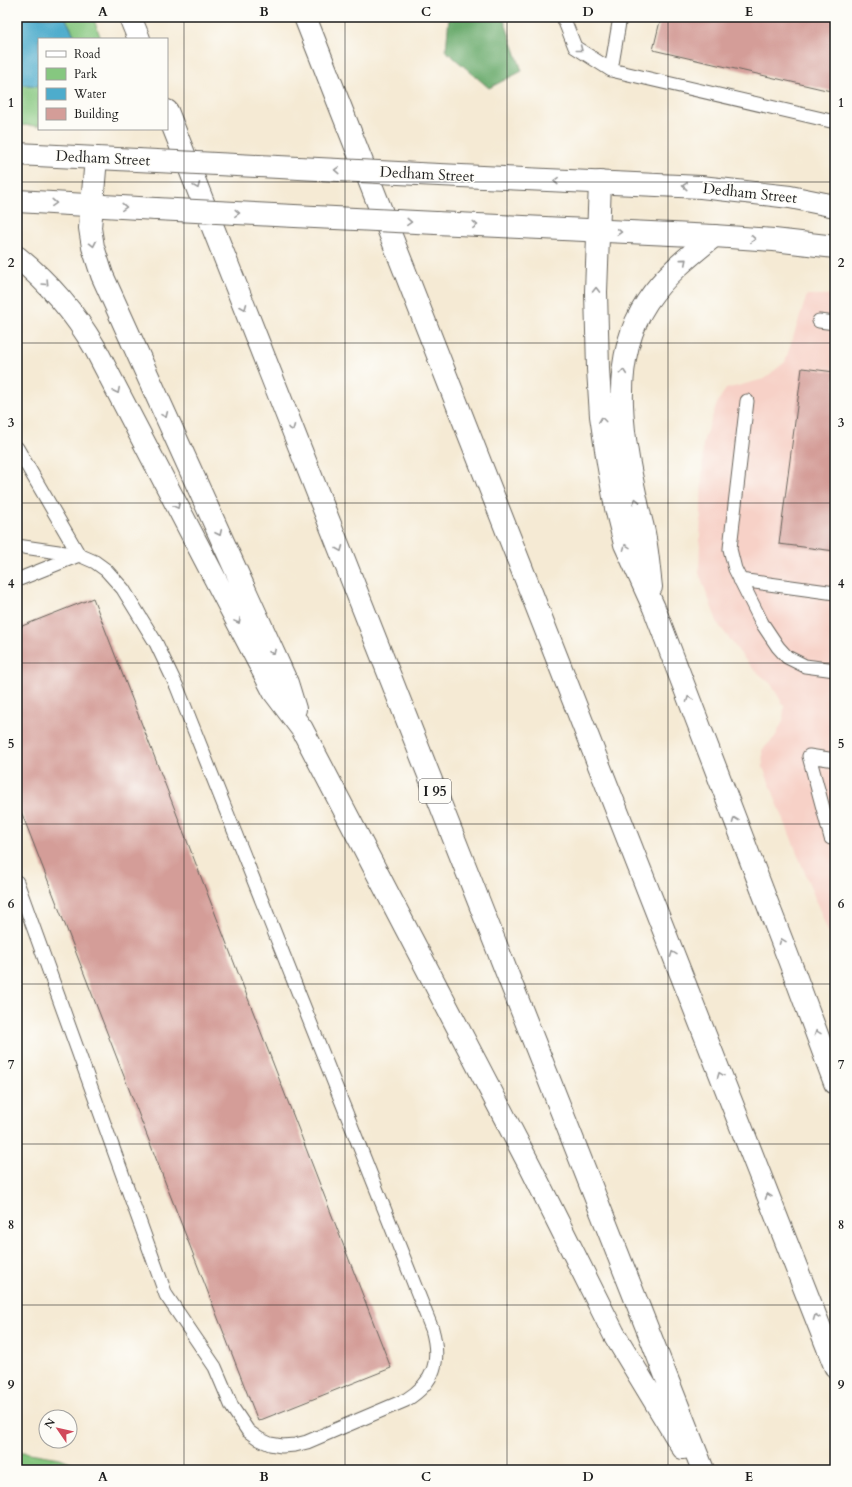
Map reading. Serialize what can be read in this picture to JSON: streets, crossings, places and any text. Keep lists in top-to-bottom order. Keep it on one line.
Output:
{"streets":{"main road":["Dedham Street","I 95"]},"legend":["Road","Park","Water","Building"],"north":"top left","grid":{"columns":["A","B","C","D","E"],"rows":["1","2","3","4","5","6","7","8","9"]}}
